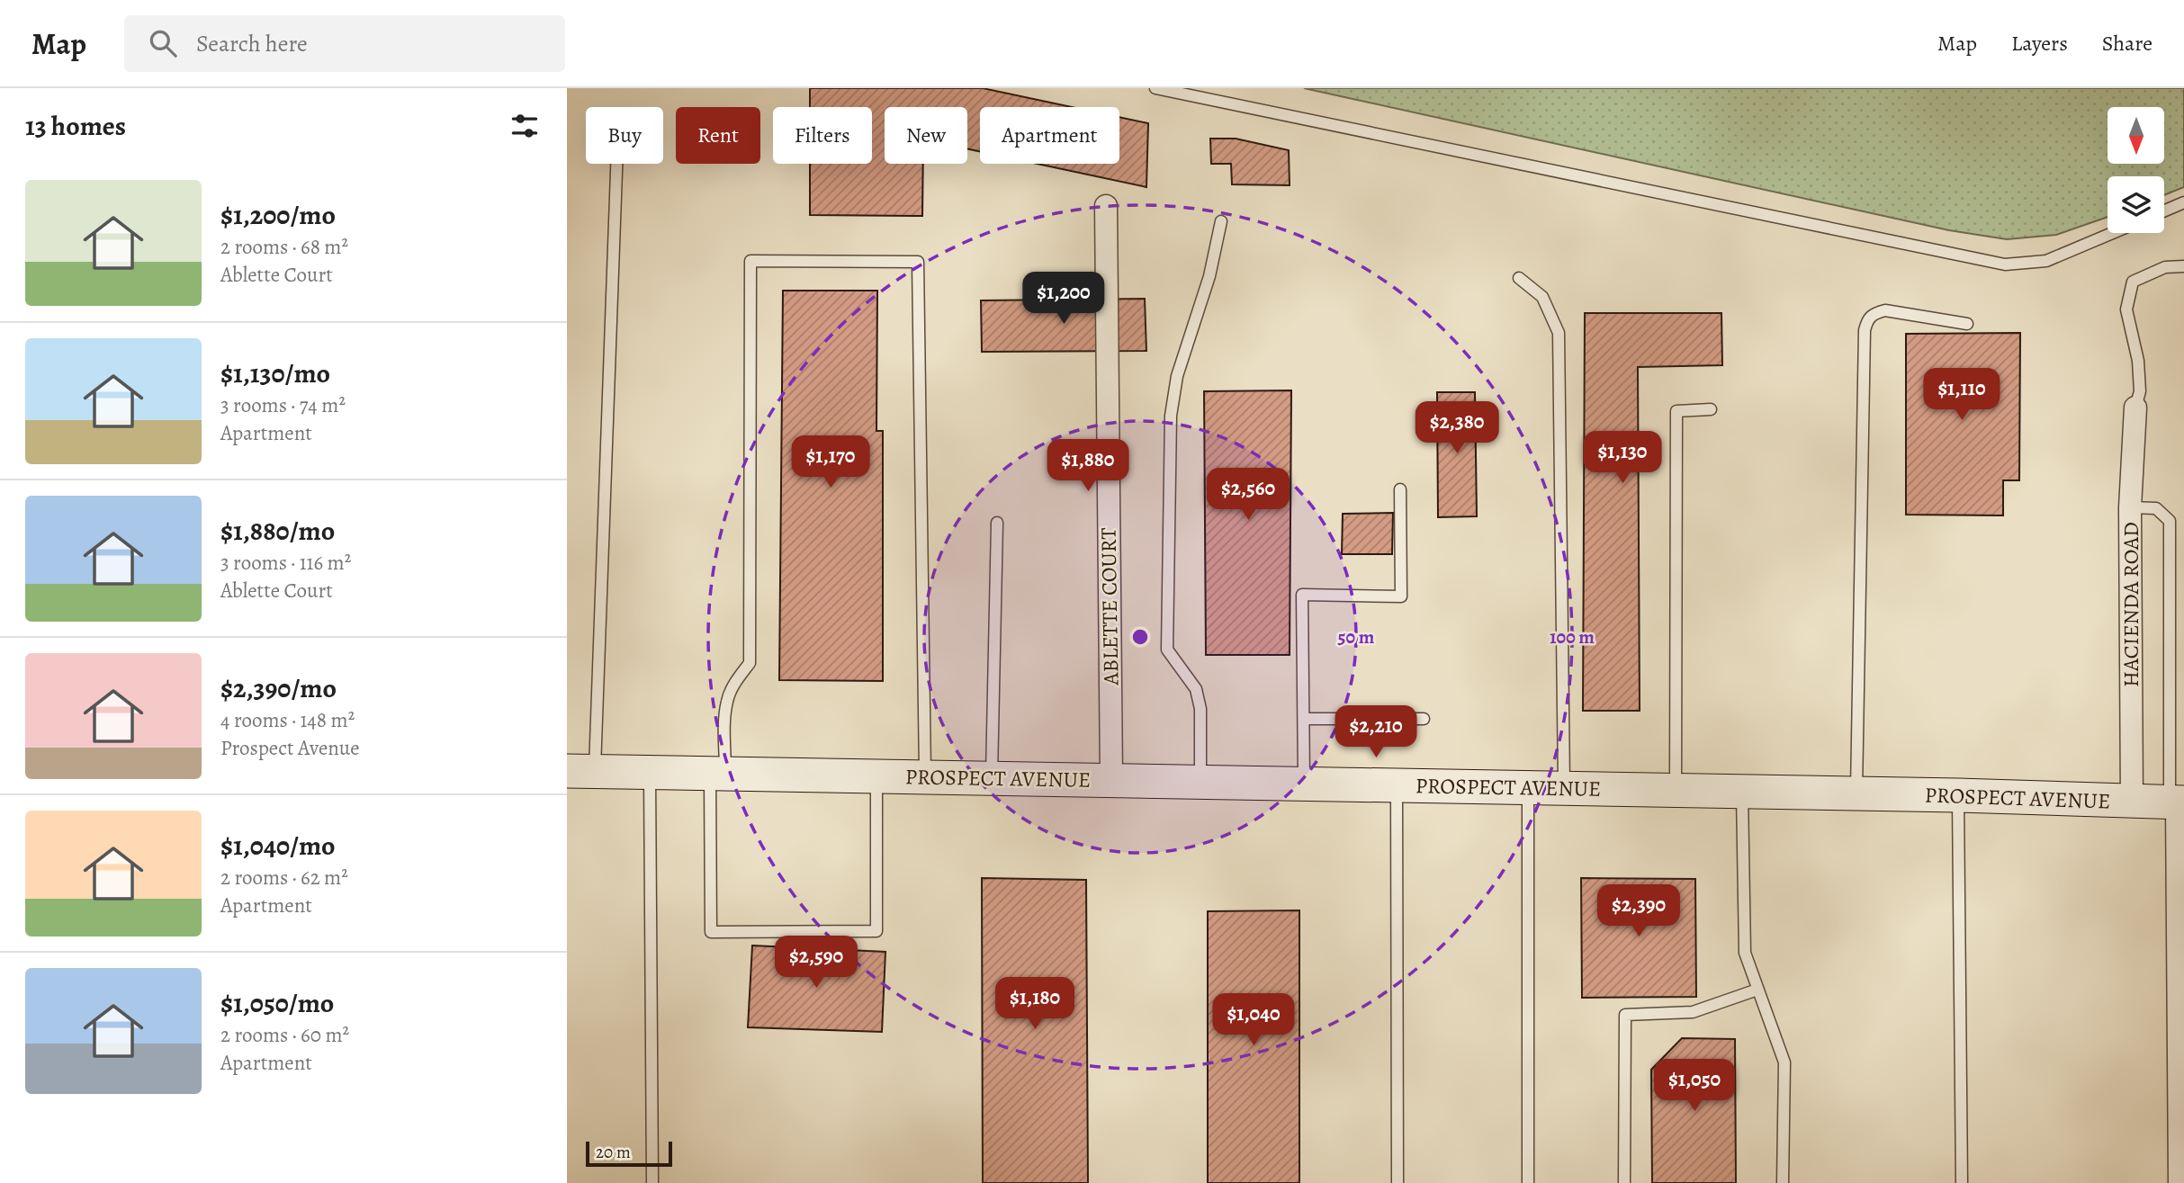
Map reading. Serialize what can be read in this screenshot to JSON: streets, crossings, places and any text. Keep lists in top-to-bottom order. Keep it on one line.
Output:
{"streets":{"main road":["PROSPECT AVENUE"],"street":["HACIENDA ROAD","ABLETTE COURT"]},"crossings":[["HACIENDA ROAD","PROSPECT AVENUE"],["ABLETTE COURT","PROSPECT AVENUE"]],"scale_bar":"20 m","north":"bottom","page":{"header":"Map","search":"Search here","nav":["Map","Layers","Share"],"heading":"13 homes","chip":["Buy","Rent","Filters","New","Apartment"],"list":[{"name":"$1,200/mo","note":"2 rooms · 68 m² · Ablette Court"},{"name":"$1,130/mo","note":"3 rooms · 74 m² · Apartment"},{"name":"$1,880/mo","note":"3 rooms · 116 m² · Ablette Court"},{"name":"$2,390/mo","note":"4 rooms · 148 m² · Prospect Avenue"},{"name":"$1,040/mo","note":"2 rooms · 62 m² · Apartment"},{"name":"$1,050/mo","note":"2 rooms · 60 m² · Apartment"}],"price":["$1,200","$1,110","$2,380","$1,130","$1,170","$1,880","$2,560","$2,210","$2,390","$2,590","$1,180","$1,040","$1,050"],"scale":"20 m"},"rings":["50 m","100 m"]}
